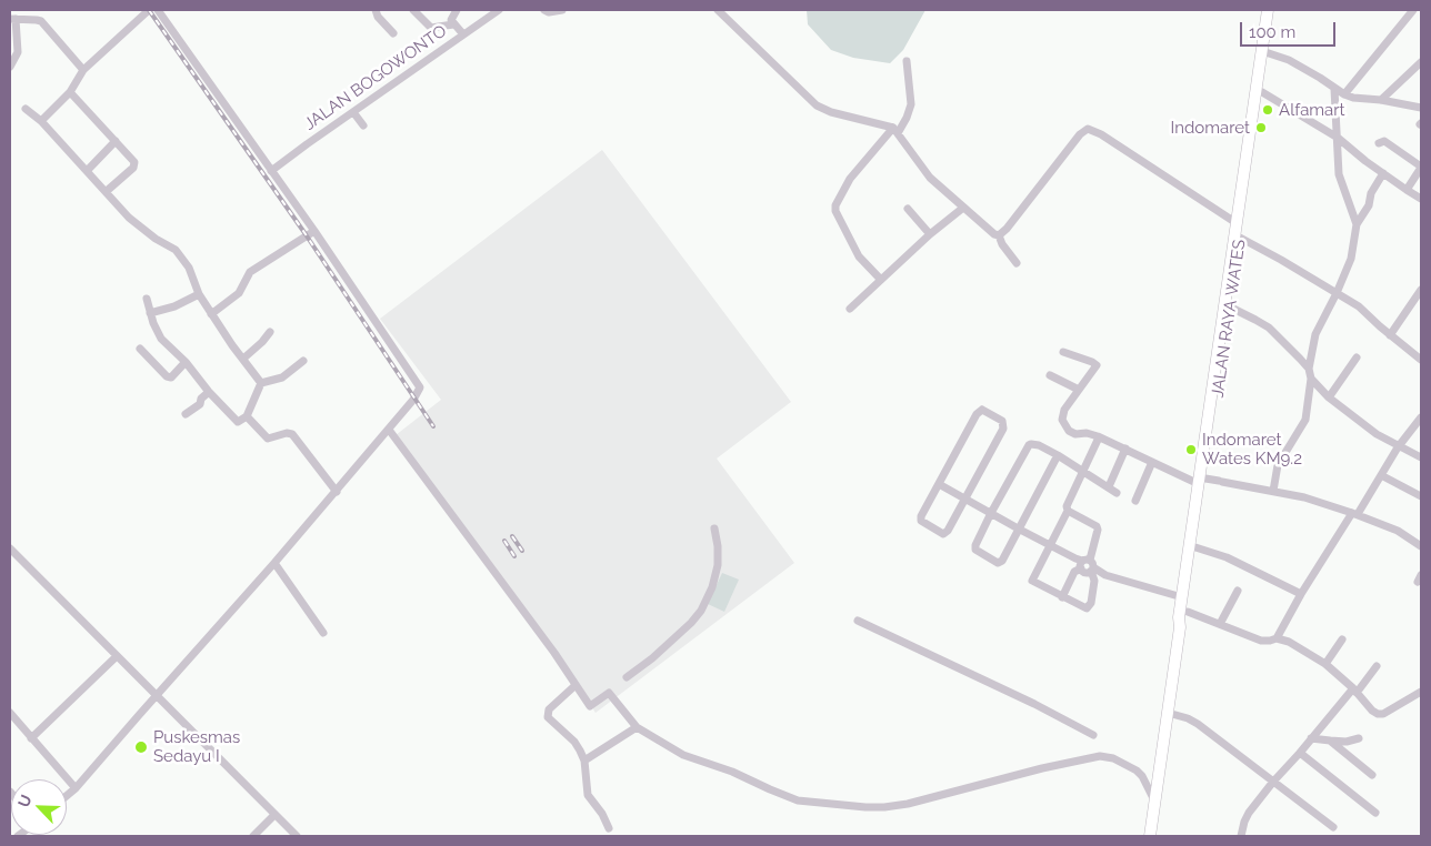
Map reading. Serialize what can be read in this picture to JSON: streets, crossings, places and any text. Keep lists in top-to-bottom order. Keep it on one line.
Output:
{"streets":{"highway":["JALAN RAYA WATES"],"street":["JALAN BOGOWONTO"]},"places":["Alfamart","Indomaret","Indomaret Wates KM9.2","Puskesmas Sedayu I"],"scale_bar":"100 m","north":"top left"}
